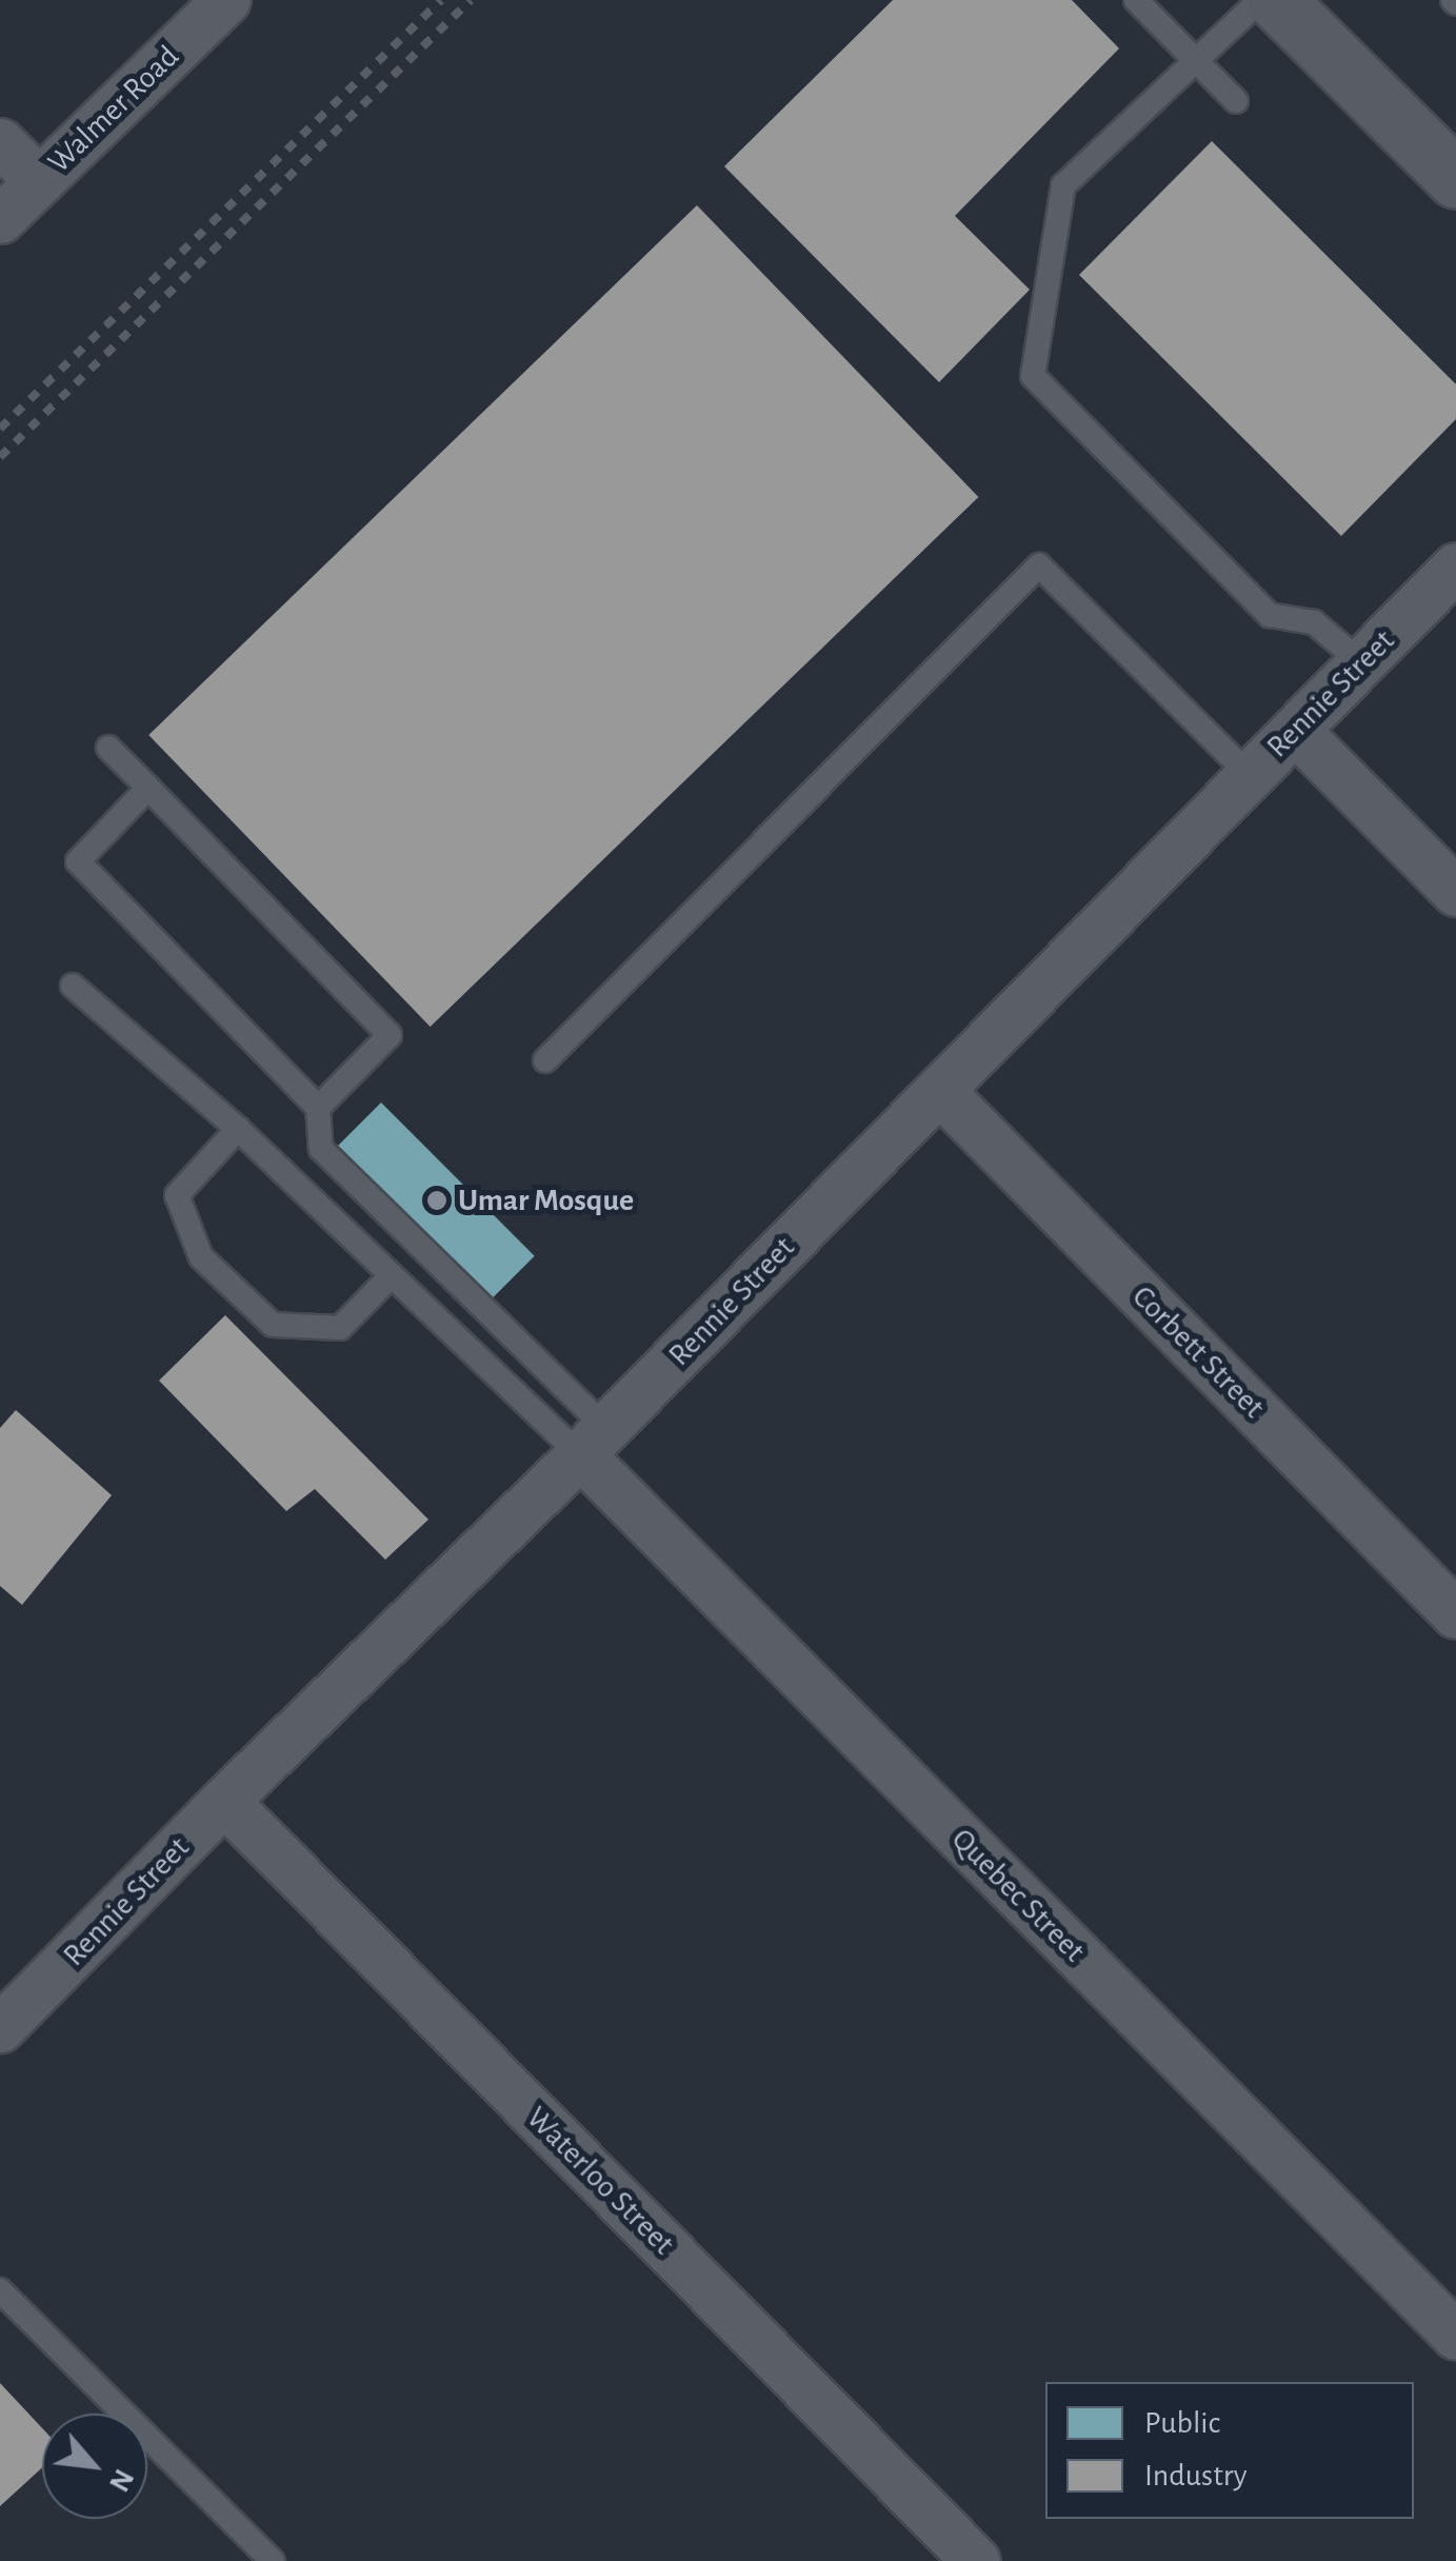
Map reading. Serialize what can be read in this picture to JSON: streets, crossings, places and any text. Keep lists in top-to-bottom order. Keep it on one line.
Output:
{"streets":{"street":["Walmer Road","Rennie Street","Corbett Street","Quebec Street","Waterloo Street"]},"crossings":[["Rennie Street","Corbett Street"],["Rennie Street","Quebec Street"],["Rennie Street","Waterloo Street"]],"places":["Umar Mosque"],"legend":["Public","Industry"],"north":"bottom right"}
